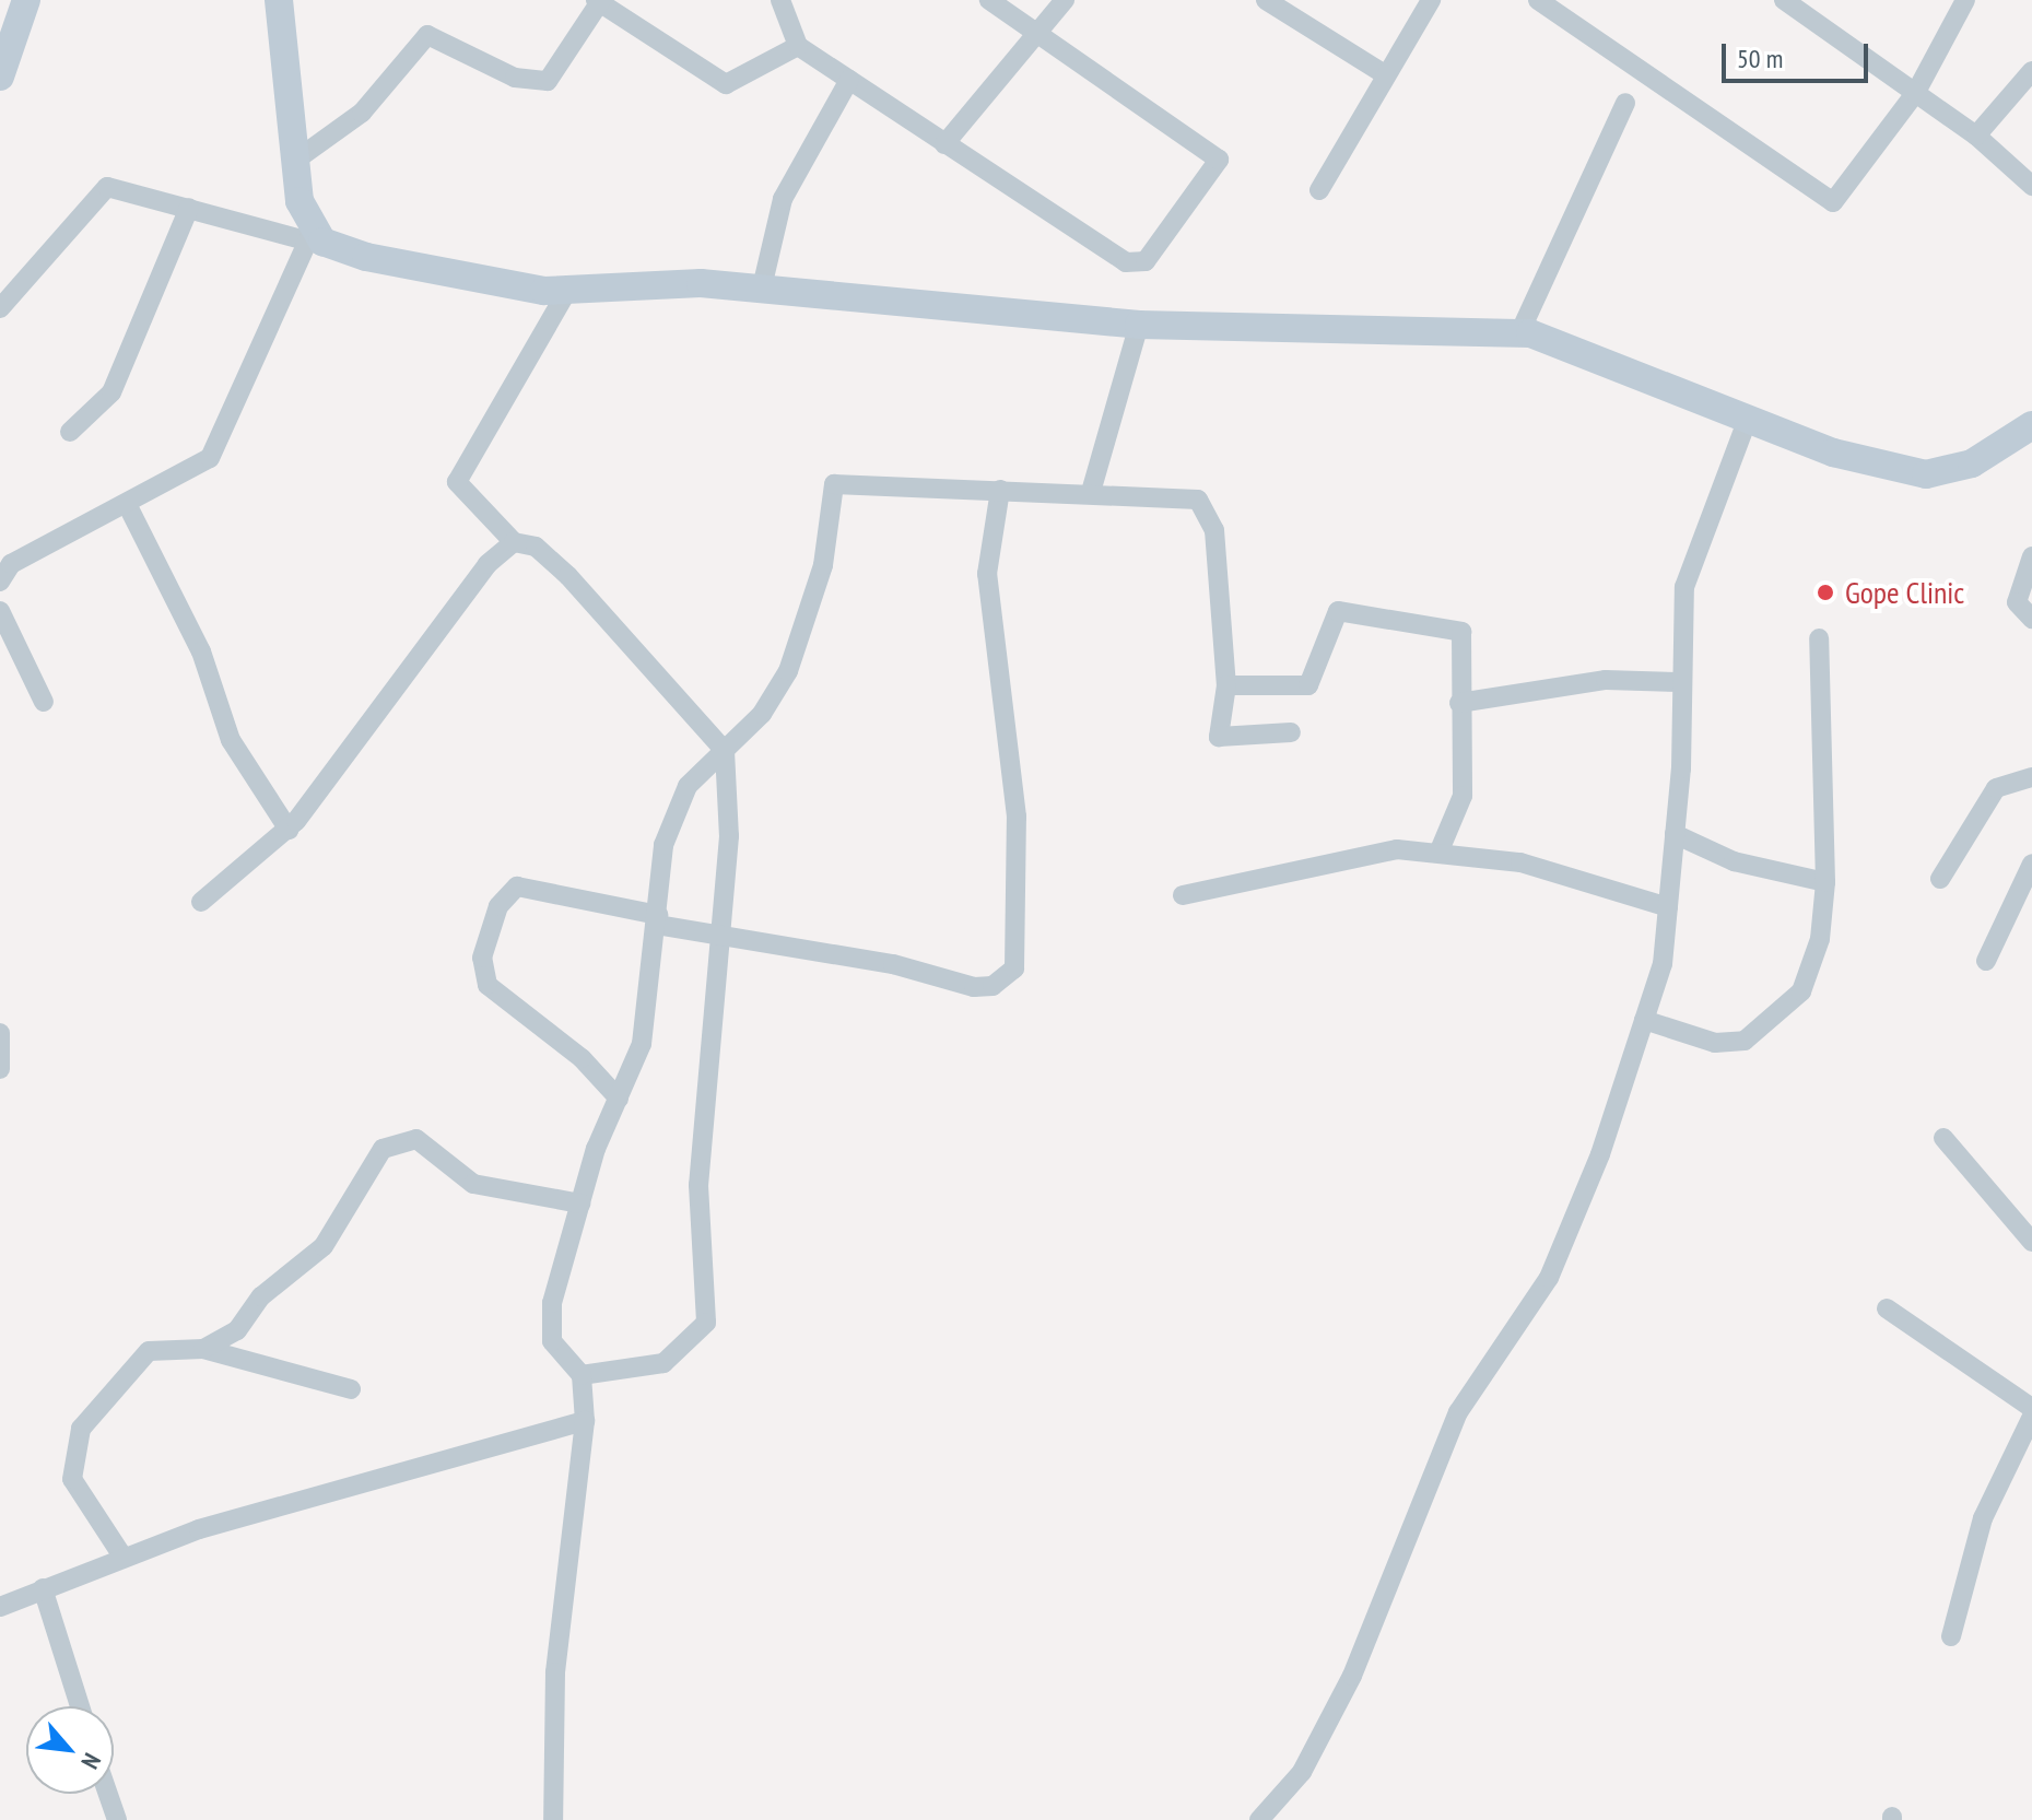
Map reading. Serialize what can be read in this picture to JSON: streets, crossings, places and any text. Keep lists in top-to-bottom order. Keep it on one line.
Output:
{"places":["Gope Clinic"],"scale_bar":"50 m","north":"bottom right"}
